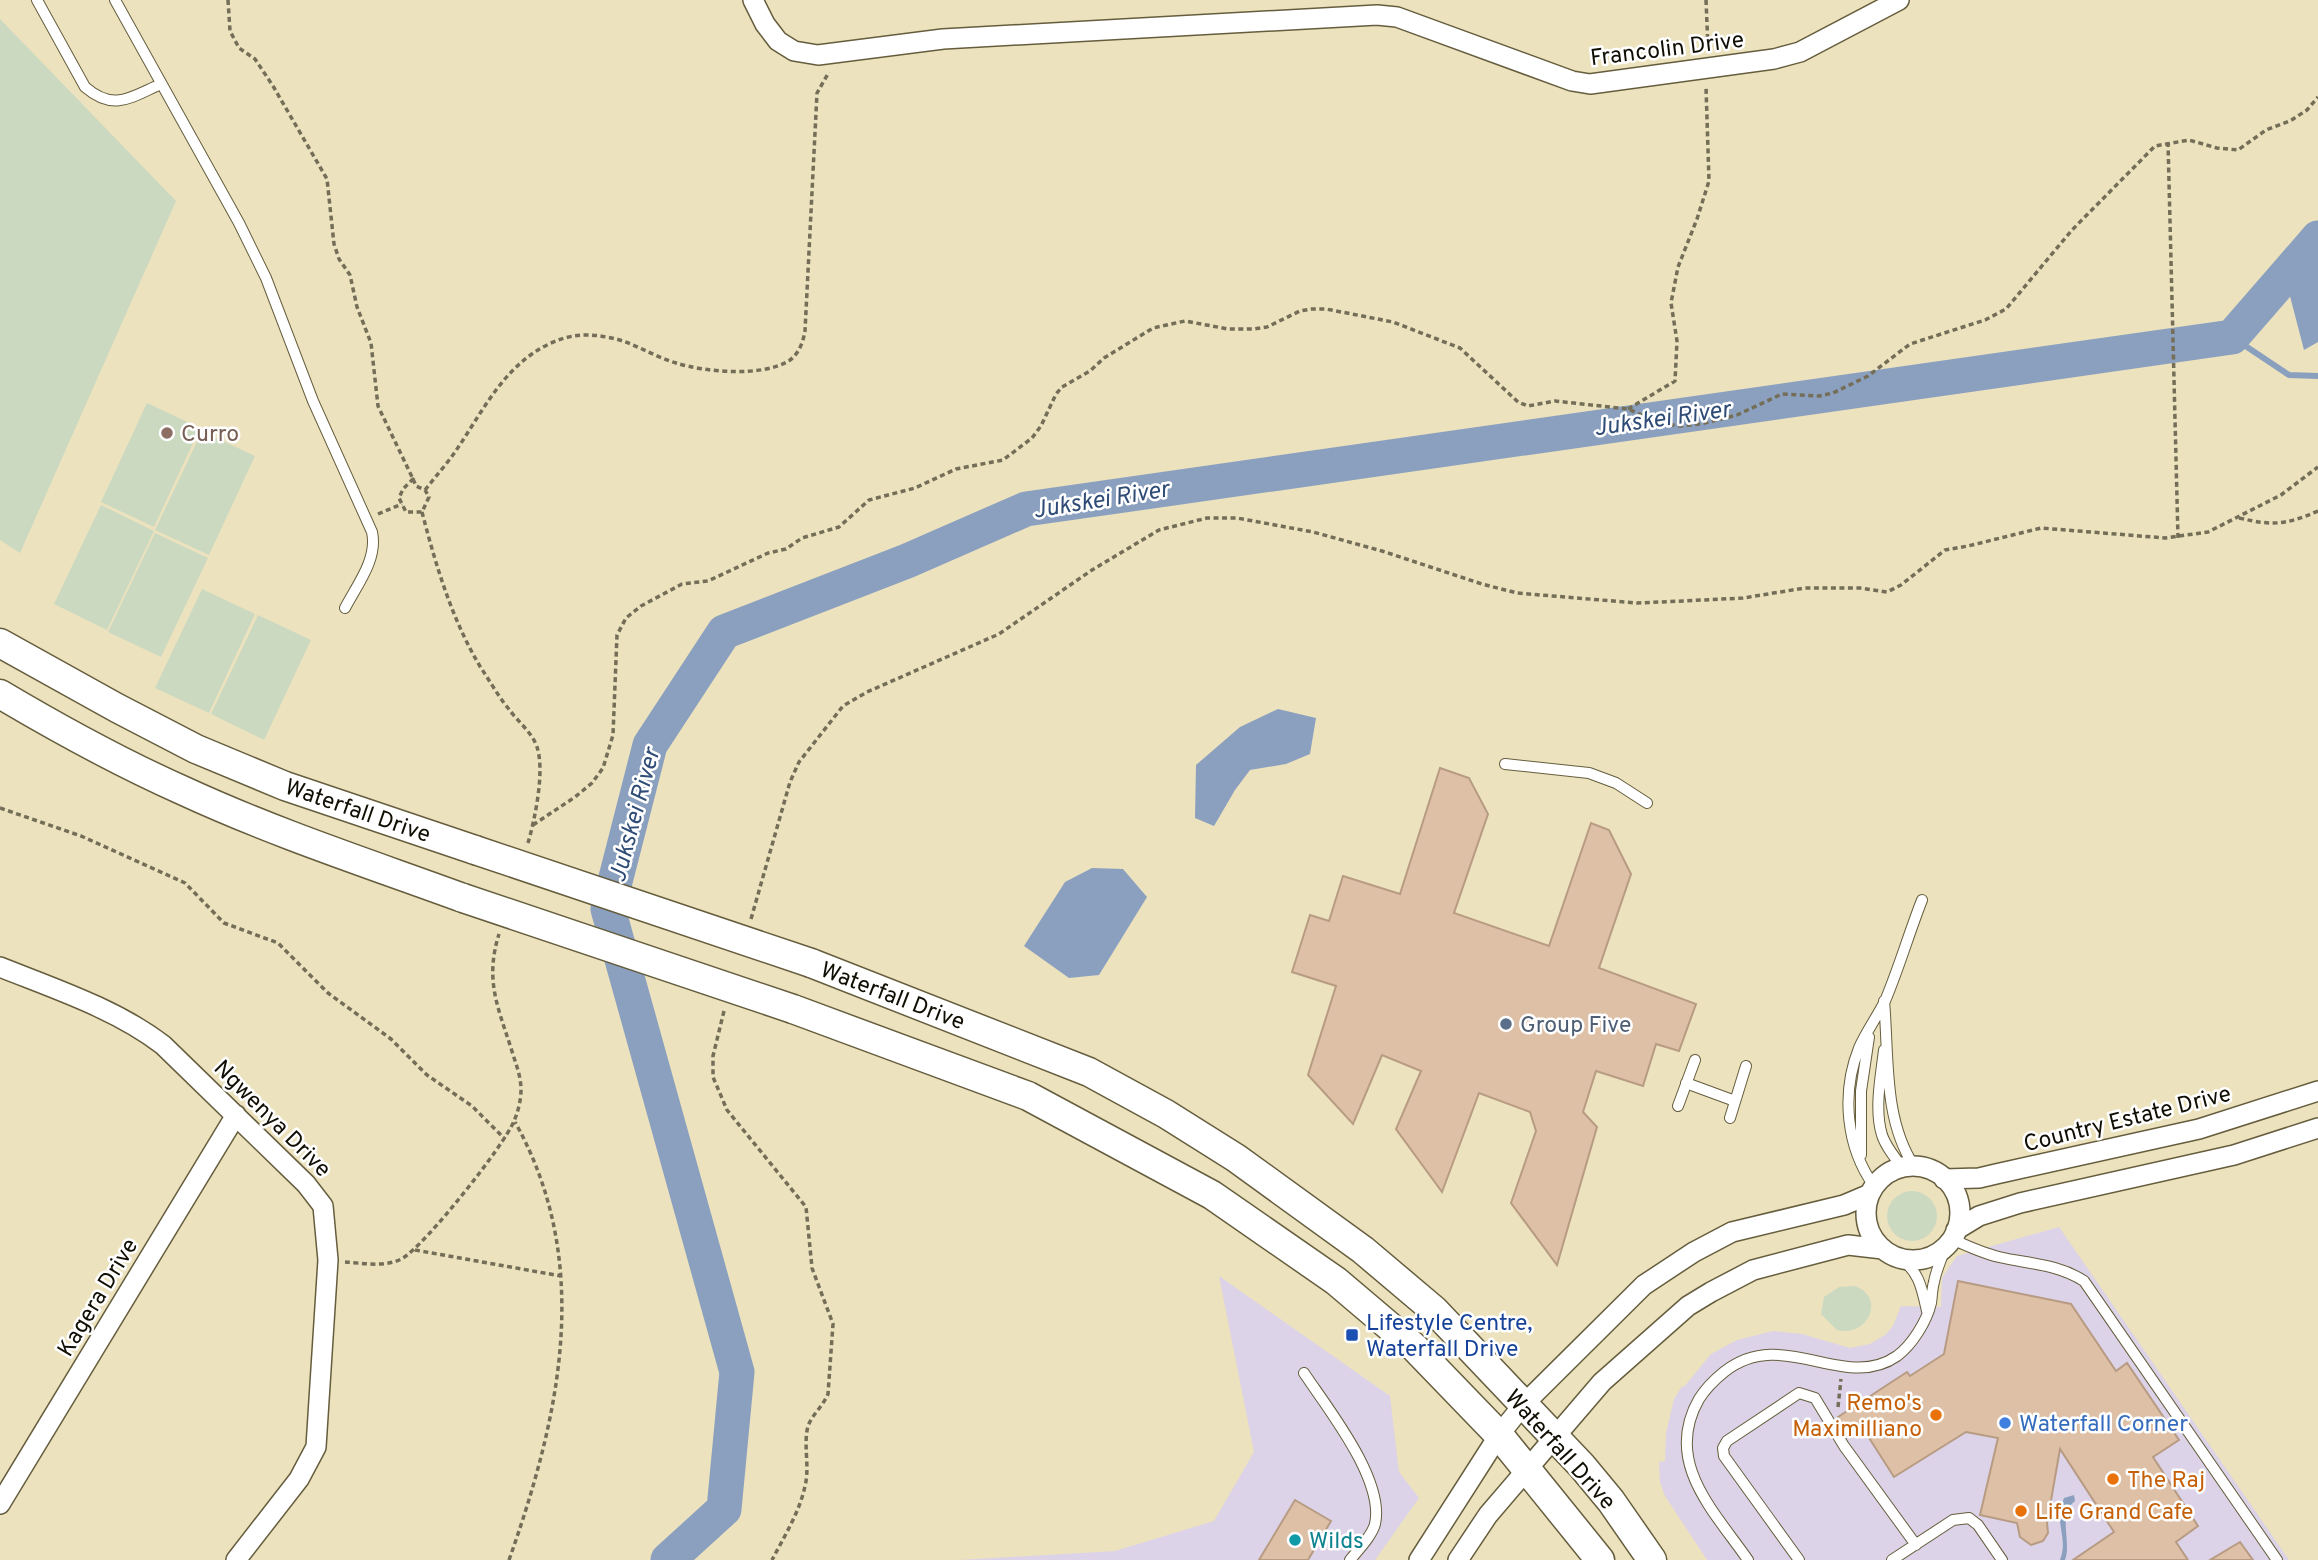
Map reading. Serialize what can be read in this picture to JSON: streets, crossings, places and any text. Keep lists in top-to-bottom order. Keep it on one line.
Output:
{"streets":{"main road":["Waterfall Drive"],"street":["Francolin Drive","Ngwenya Drive","Country Estate Drive","Kagera Drive"]},"crossings":[["Ngwenya Drive","Kagera Drive"]],"water":["Jukskei River"],"places":{"other":["Curro","Group Five","Remo's Maximilliano","Waterfall Corner","The Raj","Life Grand Cafe","Wilds"],"transit":["Lifestyle Centre, Waterfall Drive"]}}
